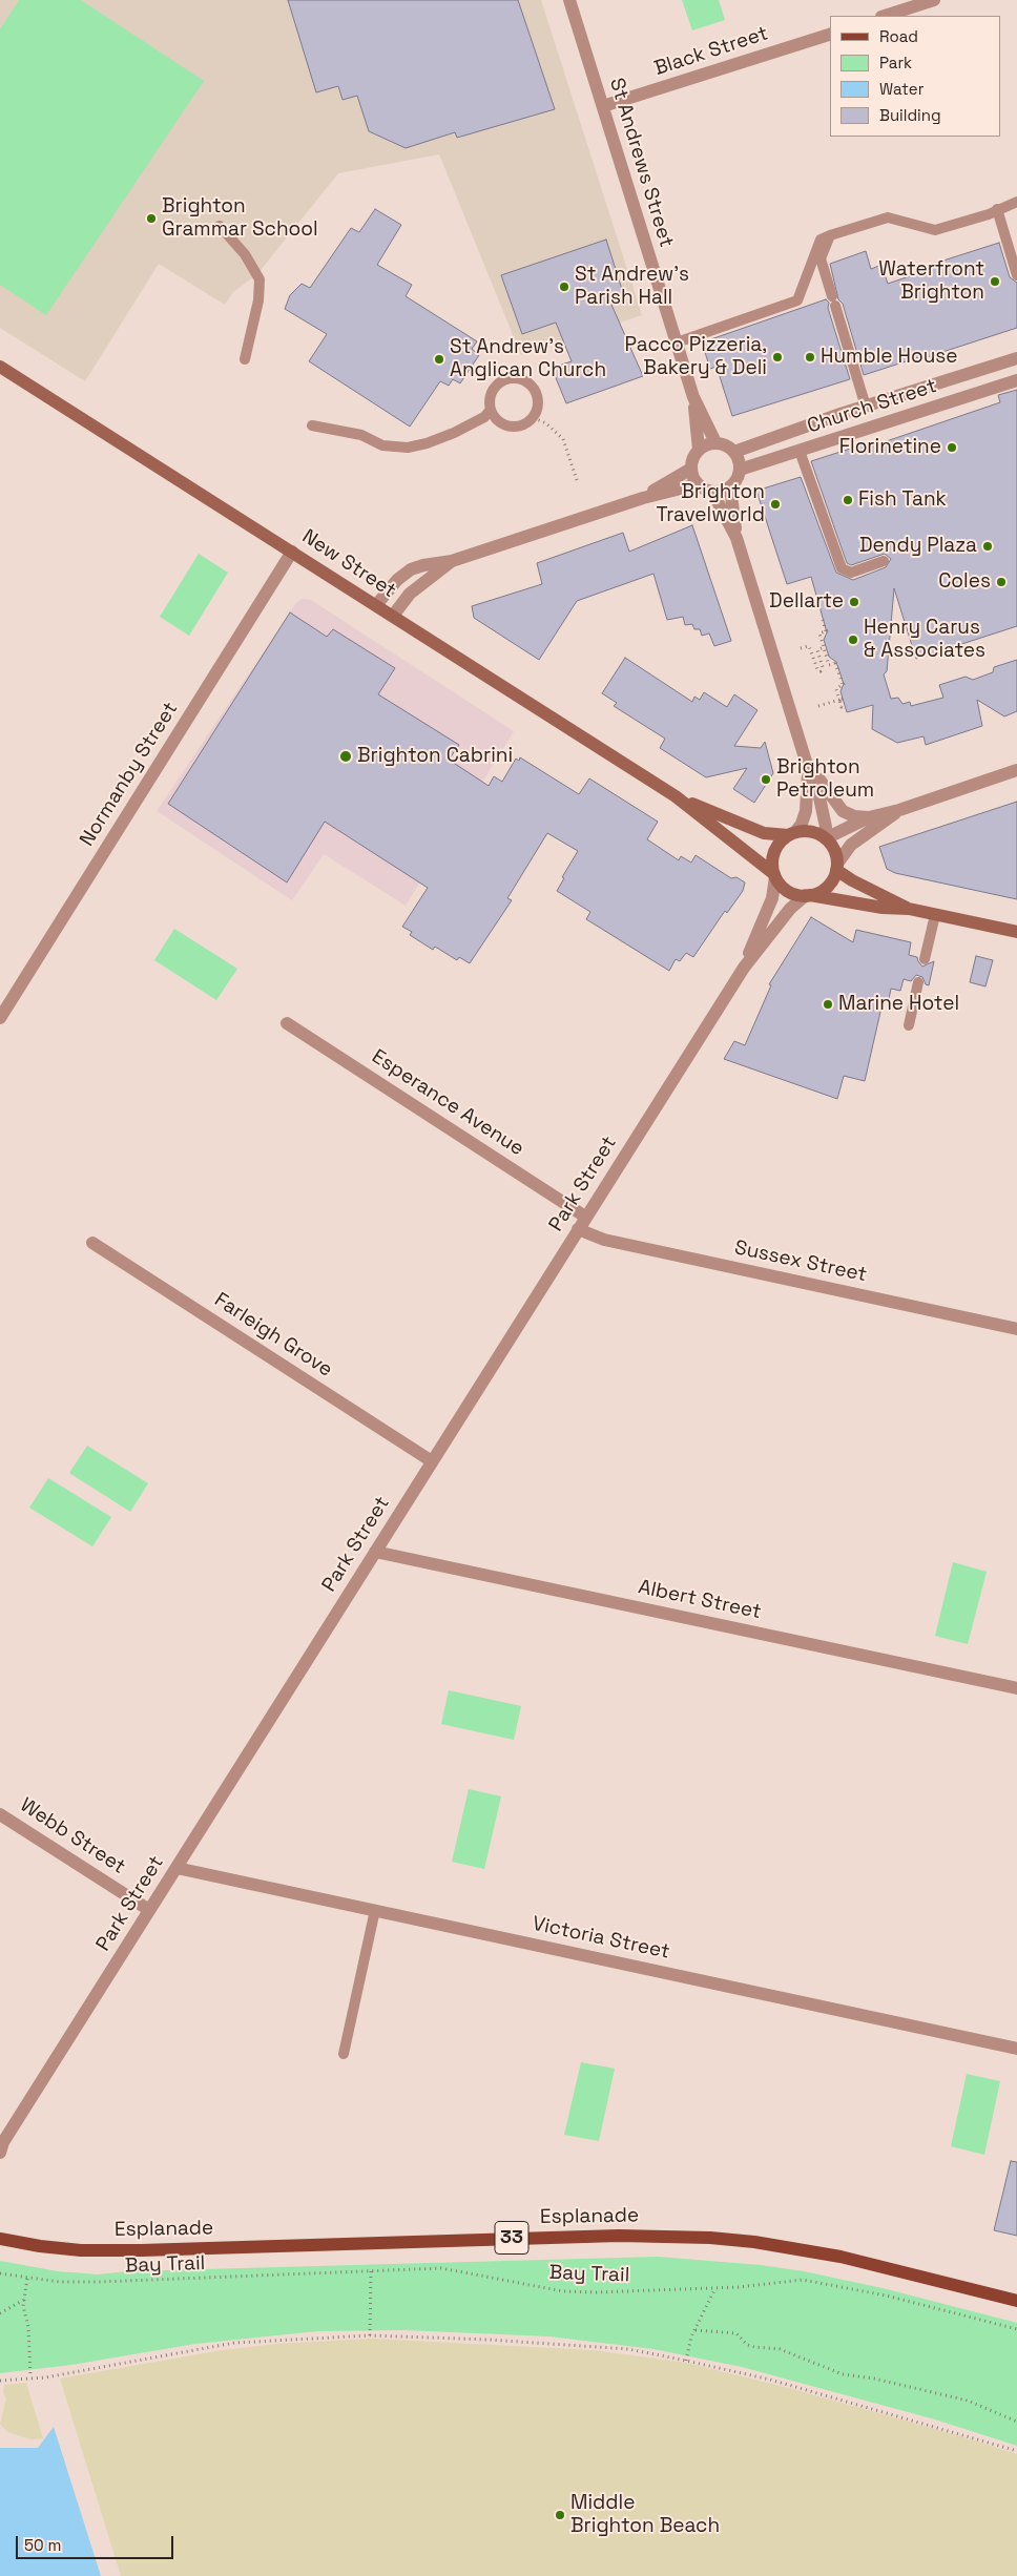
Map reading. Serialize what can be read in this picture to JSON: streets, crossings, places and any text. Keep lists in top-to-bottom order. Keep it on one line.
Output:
{"streets":{"main road":["New Street","Esplanade","33"],"street":["Black Street","St Andrews Street","Church Street","Normanby Street","Esperance Avenue","Park Street","Sussex Street","Farleigh Grove","Albert Street","Webb Street","Victoria Street"],"path":["Bay Trail"]},"crossings":[["Black Street","St Andrews Street"],["St Andrews Street","Church Street"],["New Street","Normanby Street"],["New Street","Park Street"],["Esperance Avenue","Park Street"],["Park Street","Sussex Street"],["Park Street","Farleigh Grove"],["Park Street","Albert Street"],["Park Street","Webb Street"],["Park Street","Victoria Street"]],"places":["Brighton Grammar School","Waterfront Brighton","St Andrew's Parish Hall","Pacco Pizzeria, Bakery & Deli","Humble House","St Andrew’s Anglican Church","Florinetine","Fish Tank","Brighton Travelworld","Dendy Plaza","Coles","Dellarte","Henry Carus & Associates","Brighton Cabrini","Brighton Petroleum","Marine Hotel","Middle Brighton Beach"],"legend":["Road","Park","Water","Building"],"scale_bar":"50 m"}
